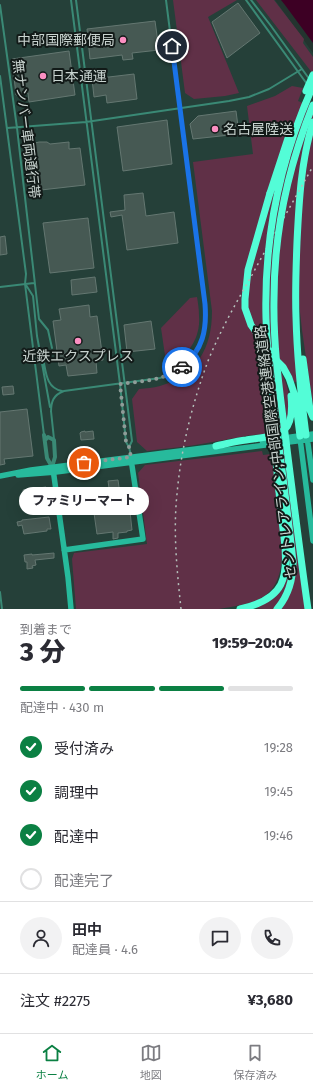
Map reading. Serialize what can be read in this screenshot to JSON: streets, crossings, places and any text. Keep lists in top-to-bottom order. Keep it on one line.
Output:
{"streets":{"highway":["セントレアライン;中部国際空港連絡道路"],"lane":["無ナンバー車両通行帯"]},"places":["中部国際郵便局","日本通運","名古屋陸送","近鉄エクスプレス","ファミリーマート"],"page":{"bubble":"ファミリーマート","heading":["3 分","到着まで","19:59–20:04"],"panel":["田中","配達員 · 4.6","注文 #2275","¥3,680"],"bar":"配達中 · 430 m","list":[["受付済み","19:28"],["調理中","19:45"],["配達中","19:46"],"配達完了"],"tabs":["ホーム","地図","保存済み"]}}
